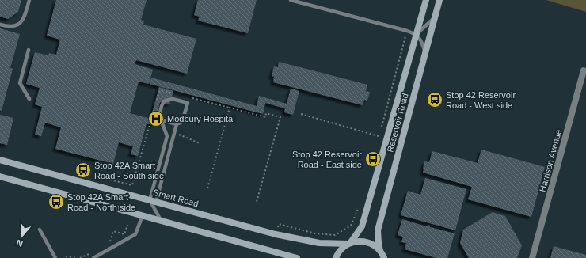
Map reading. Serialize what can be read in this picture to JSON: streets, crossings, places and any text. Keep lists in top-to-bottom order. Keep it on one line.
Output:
{"streets":{"main road":["Reservoir Road","Smart Road"],"street":["Harrison Avenue"]},"crossings":[["Reservoir Road","Smart Road"]],"places":{"bus stop":["Stop 42 Reservoir Road - West side","Stop 42 Reservoir Road - East side","Stop 42A Smart Road - South side","Stop 42A Smart Road - North side"],"hospital":["Modbury Hospital"]},"north":"bottom"}
